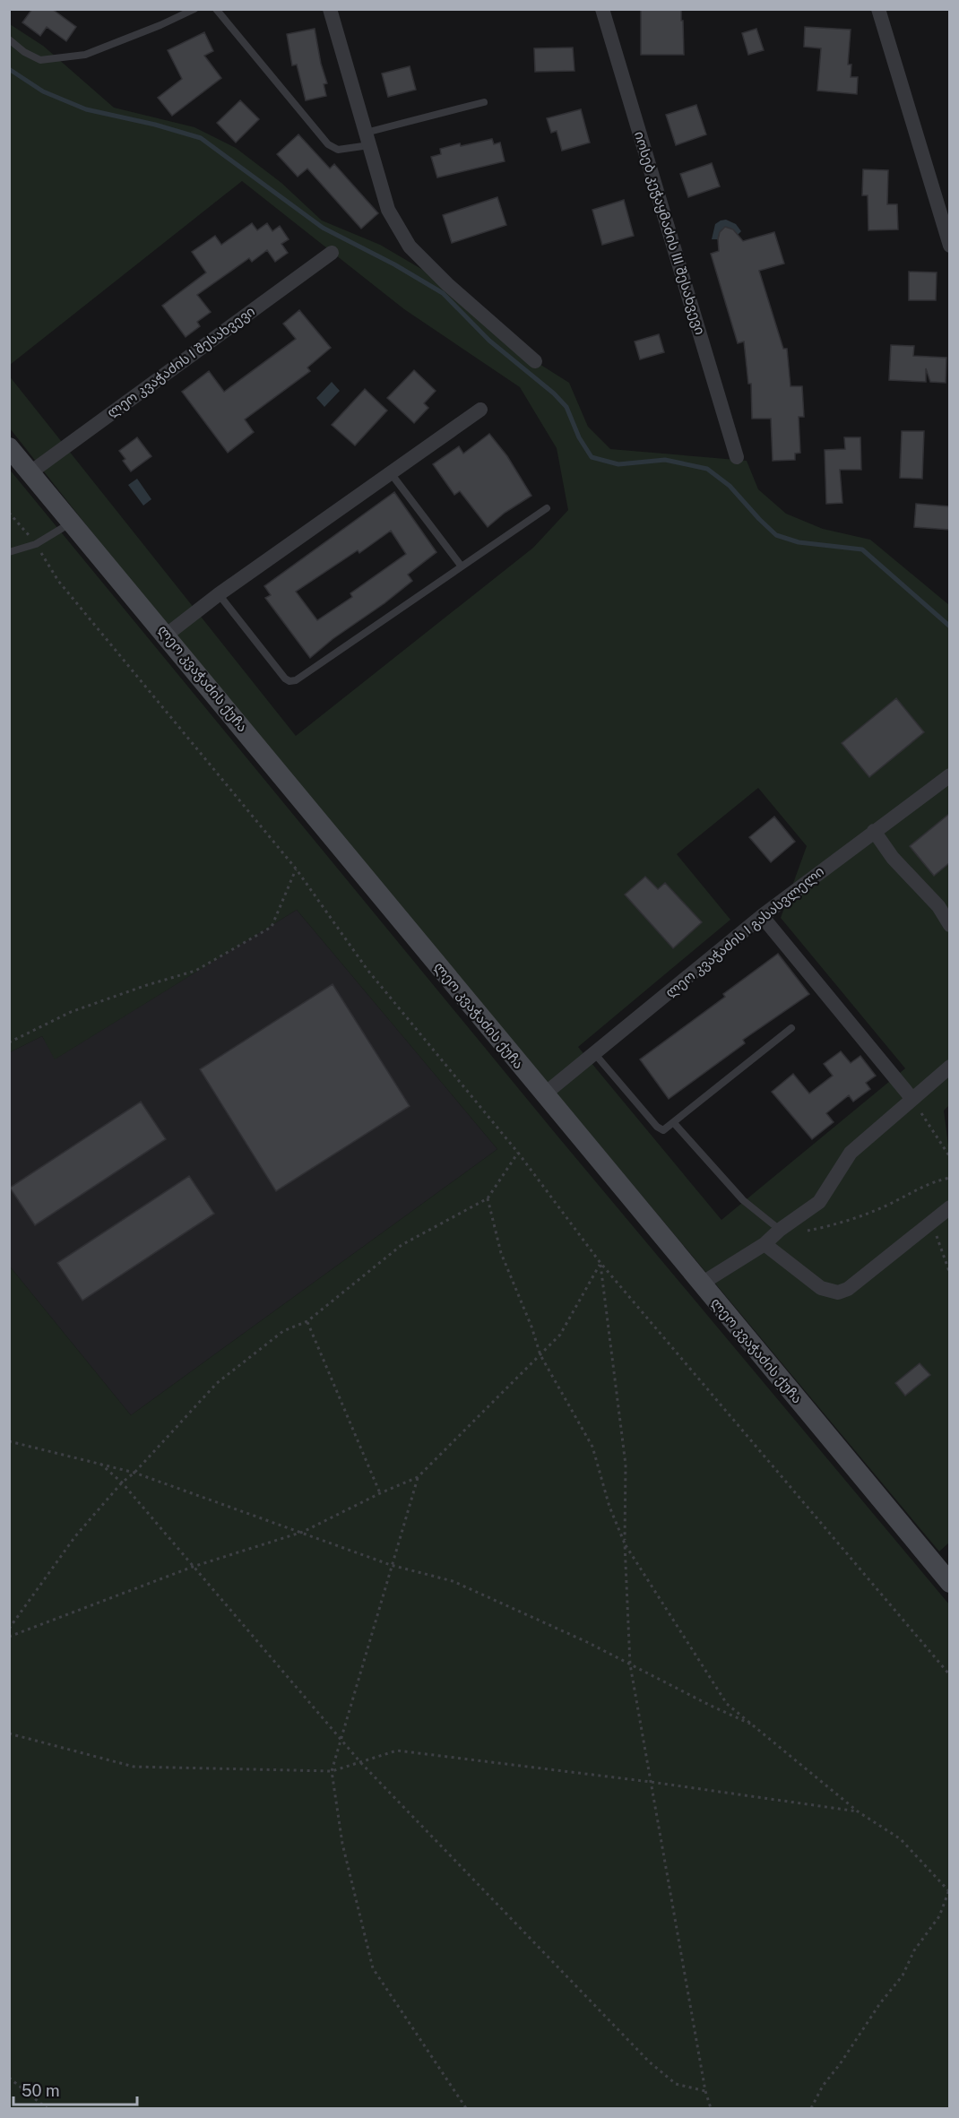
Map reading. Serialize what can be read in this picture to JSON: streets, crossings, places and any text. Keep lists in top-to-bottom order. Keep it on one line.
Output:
{"streets":{"main road":["ლეო კვაჭაძის ქუჩა"],"street":["იოსებ კეჭაყმაძის III შესახვევი","ლეო კვაჭაძის I შესახვევი","ლეო კვაჭაძის I გასასვლელი"]},"crossings":[["ლეო კვაჭაძის I შესახვევი","ლეო კვაჭაძის ქუჩა"],["ლეო კვაჭაძის ქუჩა","ლეო კვაჭაძის I გასასვლელი"]],"scale_bar":"50 m"}
